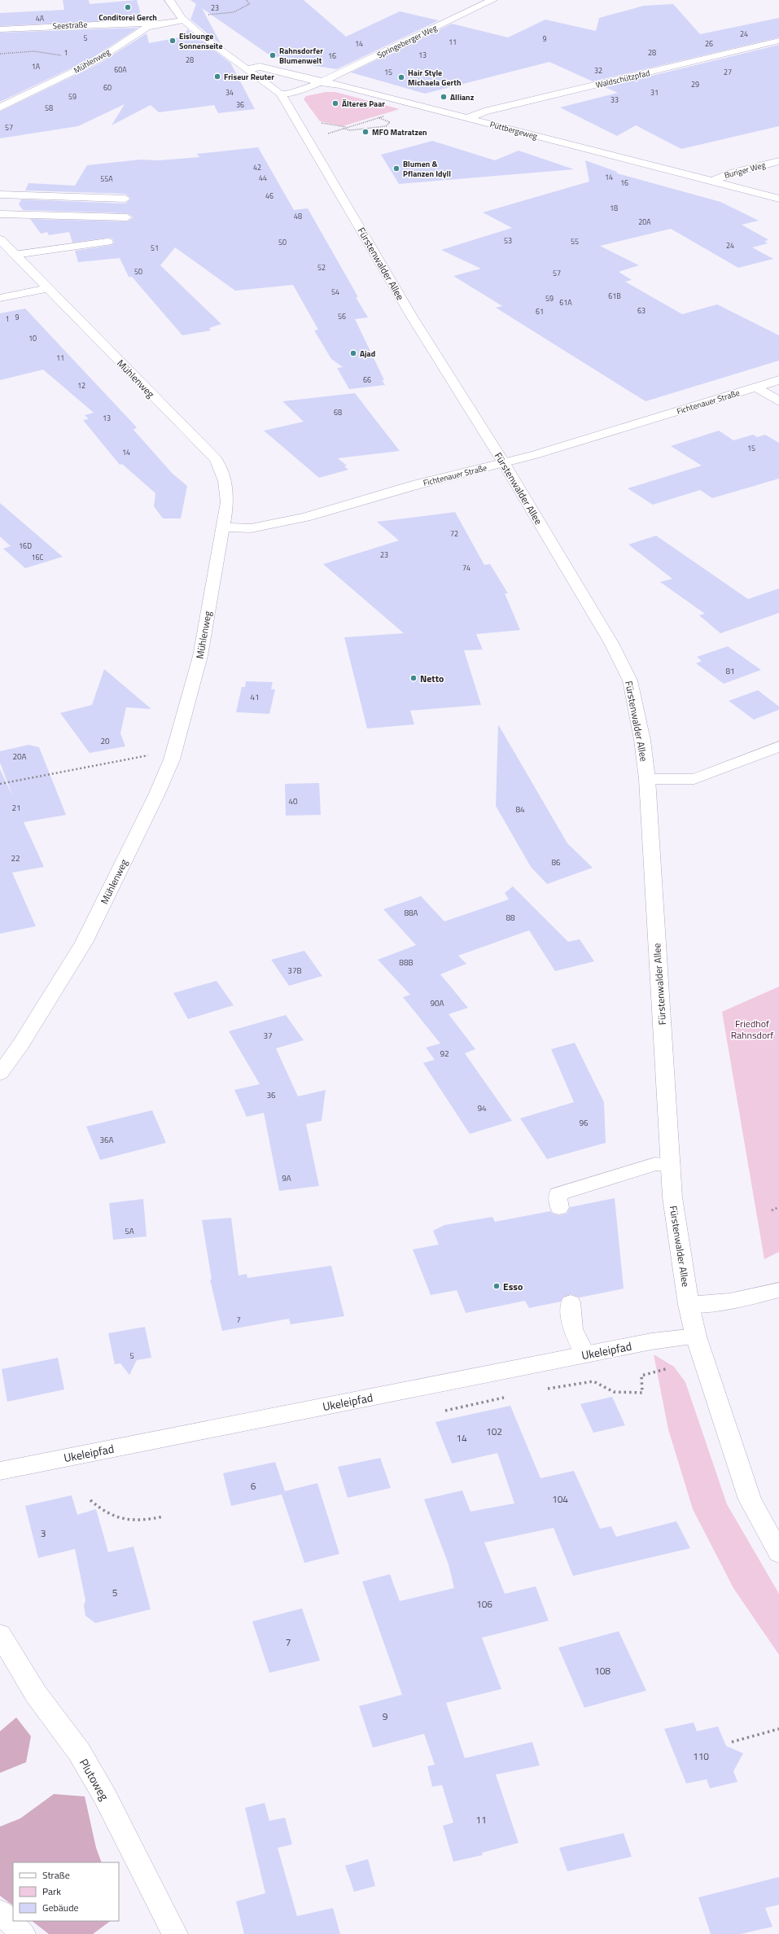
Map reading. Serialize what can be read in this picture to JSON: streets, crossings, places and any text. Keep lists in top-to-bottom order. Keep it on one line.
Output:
{"streets":{"street":["Seestraße","Springeberger Weg","Mühlenweg","Waldschützpfad","Püttbergeweg","Buriger Weg","Fürstenwalder Allee","Fichtenauer Straße","Ukeleipfad","Plutoweg"]},"crossings":[["Seestraße","Mühlenweg"],["Springeberger Weg","Püttbergeweg"],["Mühlenweg","Fürstenwalder Allee"],["Mühlenweg","Fichtenauer Straße"],["Waldschützpfad","Püttbergeweg"],["Püttbergeweg","Buriger Weg"],["Püttbergeweg","Fürstenwalder Allee"],["Fürstenwalder Allee","Fichtenauer Straße"],["Fürstenwalder Allee","Ukeleipfad"]],"parks":["Friedhof Rahnsdorf"],"places":["Conditorei Gerch","Eislounge Sonnenseite","Rahnsdorfer Blumenwelt","Friseur Reuter","Hair Style Michaela Gerth","Allianz","Älteres Paar","MFO Matratzen","Blumen & Pflanzen Idyll","Ajad","Netto","Esso"],"house_numbers":["23","4A","24","5","9","11","14","26","1","28","13","16","28","1A","60A","32","15","27","29","60","34","31","59","33","36","58","57","42","14","44","55A","16","46","18","48","20A","53","55","50","24","51","52","50","57","54","61B","59","61A","63","61","56","9","1","10","11","66","12","68","13","15","14","72","16D","23","16C","74","81","41","20","20A","40","21","84","22","86","88A","88","88B","37B","90A","37","92","36","94","96","36A","9A","5A","7","5","102","14","6","104","3","5","106","7","108","9","110","11"],"legend":["Straße","Park","Gebäude"]}
